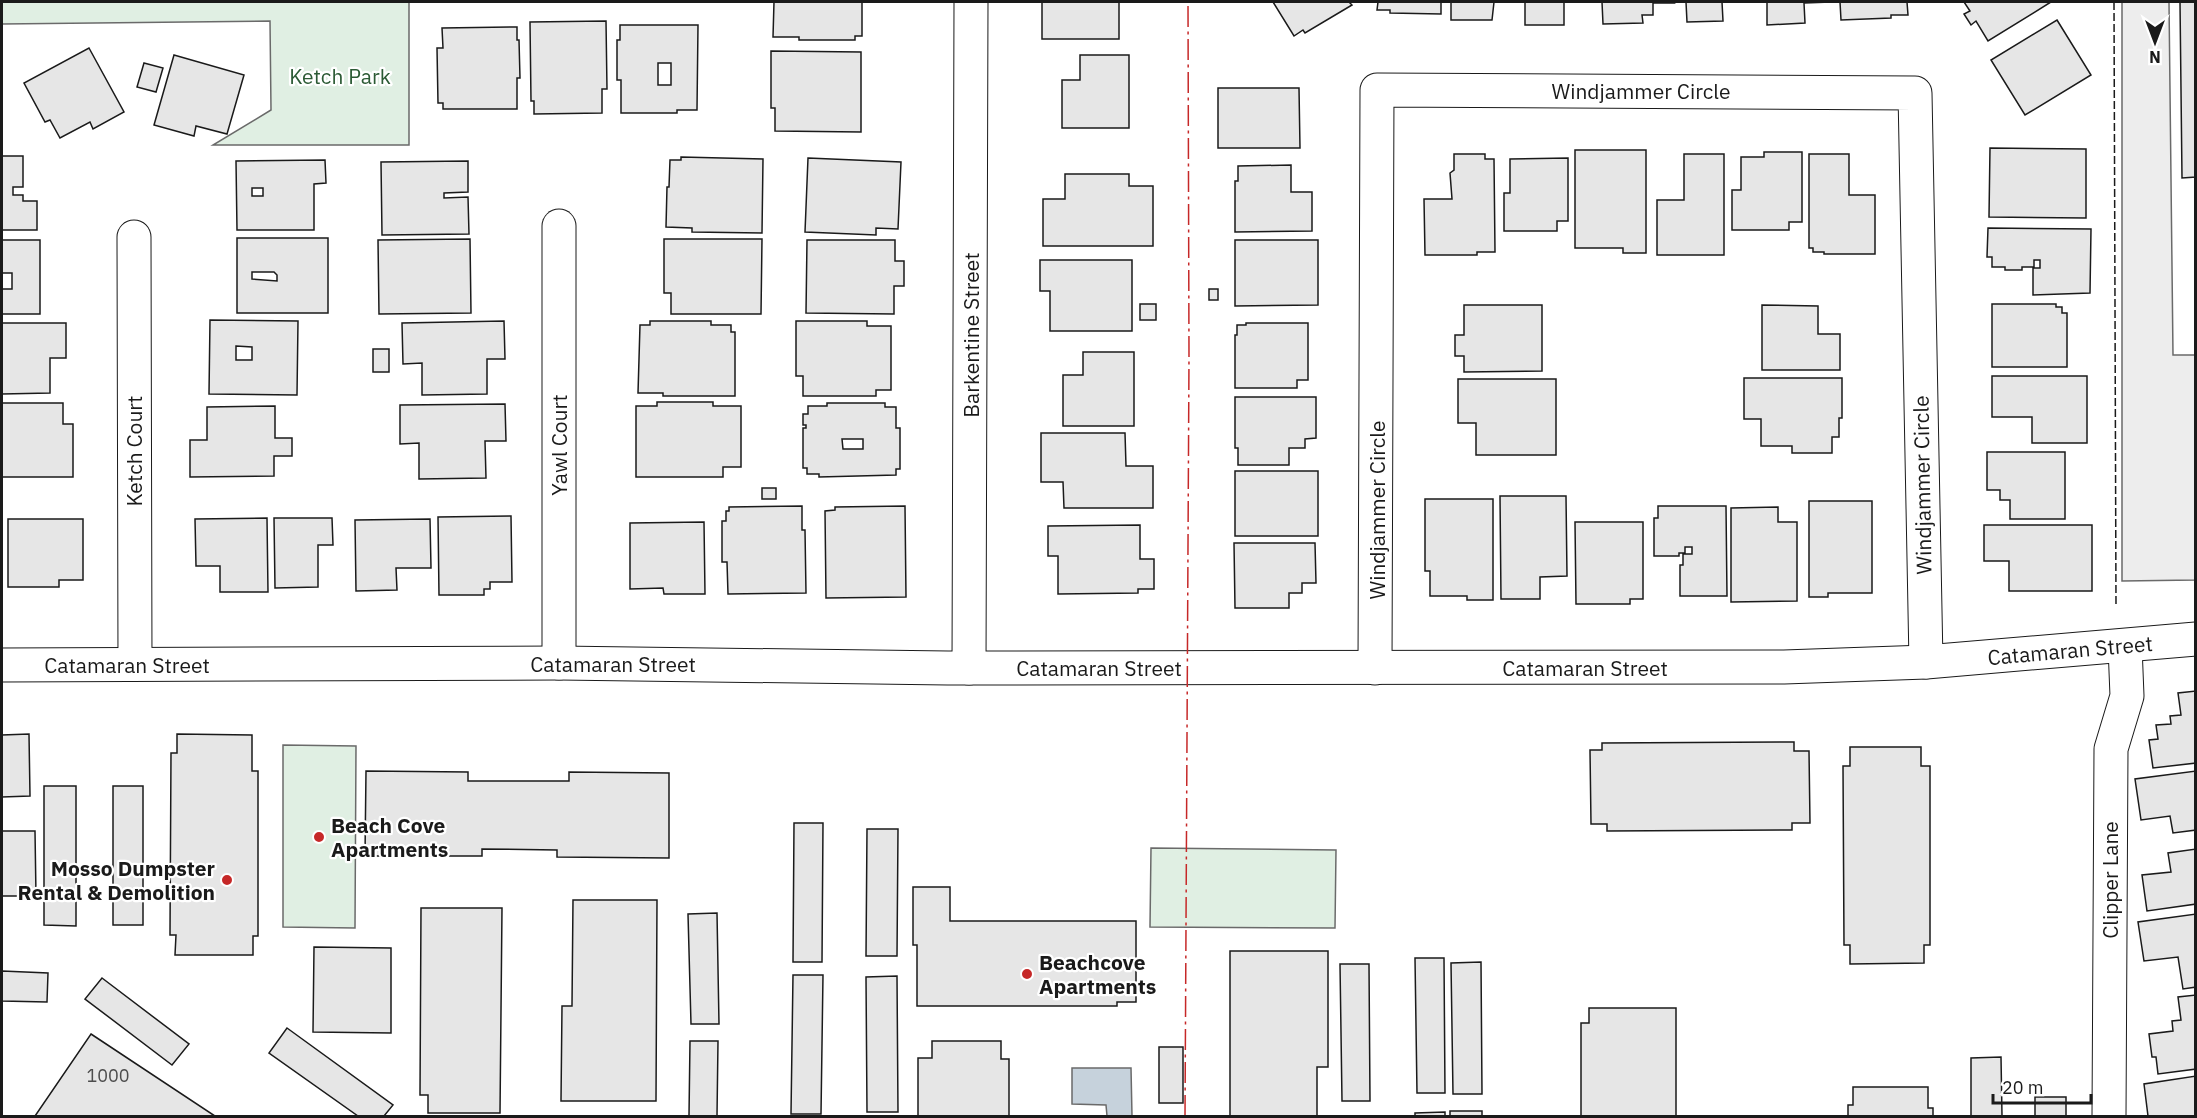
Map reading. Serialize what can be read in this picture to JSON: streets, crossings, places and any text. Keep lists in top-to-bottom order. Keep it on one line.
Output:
{"streets":{"street":["Windjammer Circle","Barkentine Street","Yawl Court","Ketch Court","Catamaran Street","Clipper Lane"]},"crossings":[["Windjammer Circle","Catamaran Street"],["Barkentine Street","Catamaran Street"],["Yawl Court","Catamaran Street"],["Ketch Court","Catamaran Street"],["Catamaran Street","Clipper Lane"]],"parks":["Ketch Park"],"places":["Beach Cove Apartments","Mosso Dumpster Rental & Demolition","Beachcove Apartments"],"house_numbers":["1000"],"scale_bar":"20 m","north":"bottom"}
